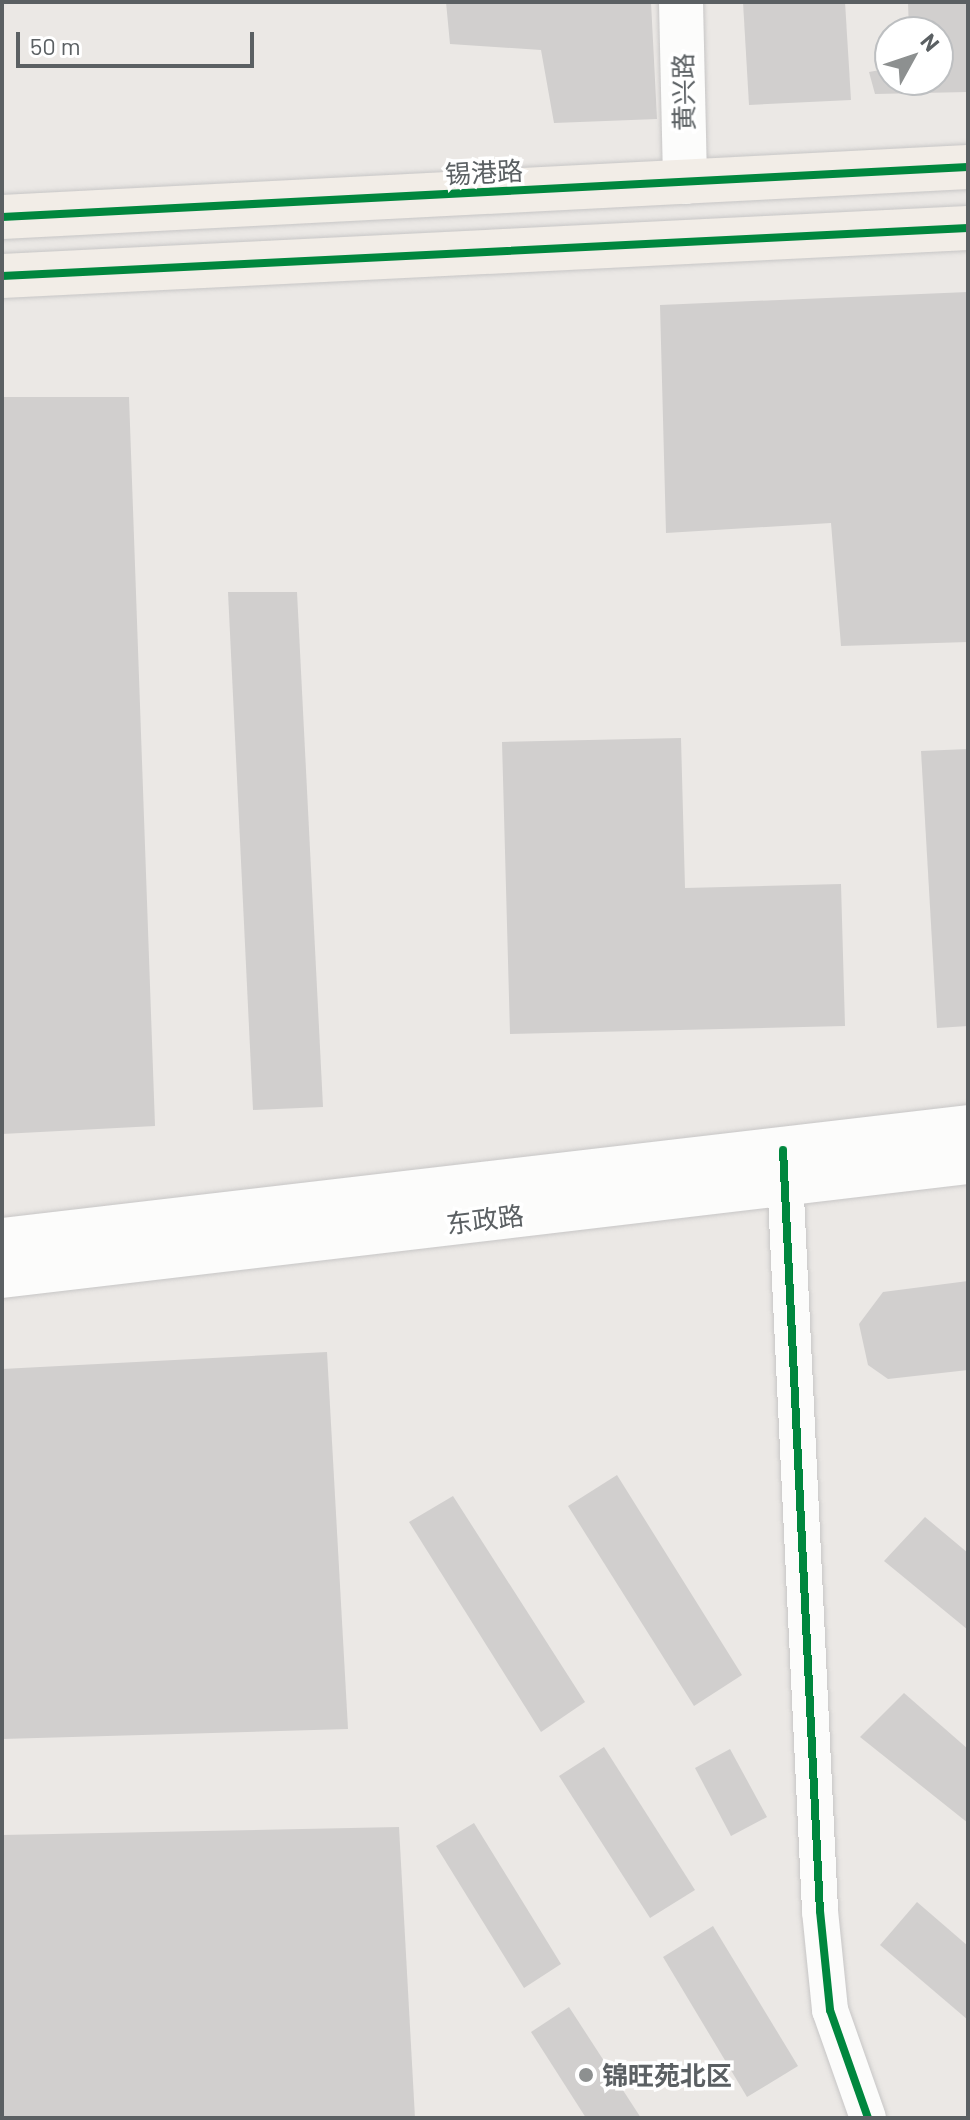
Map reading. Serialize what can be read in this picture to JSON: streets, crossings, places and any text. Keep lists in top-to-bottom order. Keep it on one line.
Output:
{"streets":{"main road":["黄兴路","锡港路","东政路"]},"crossings":[["黄兴路","锡港路"]],"places":["锦旺苑北区"],"scale_bar":"50 m","north":"top right"}
